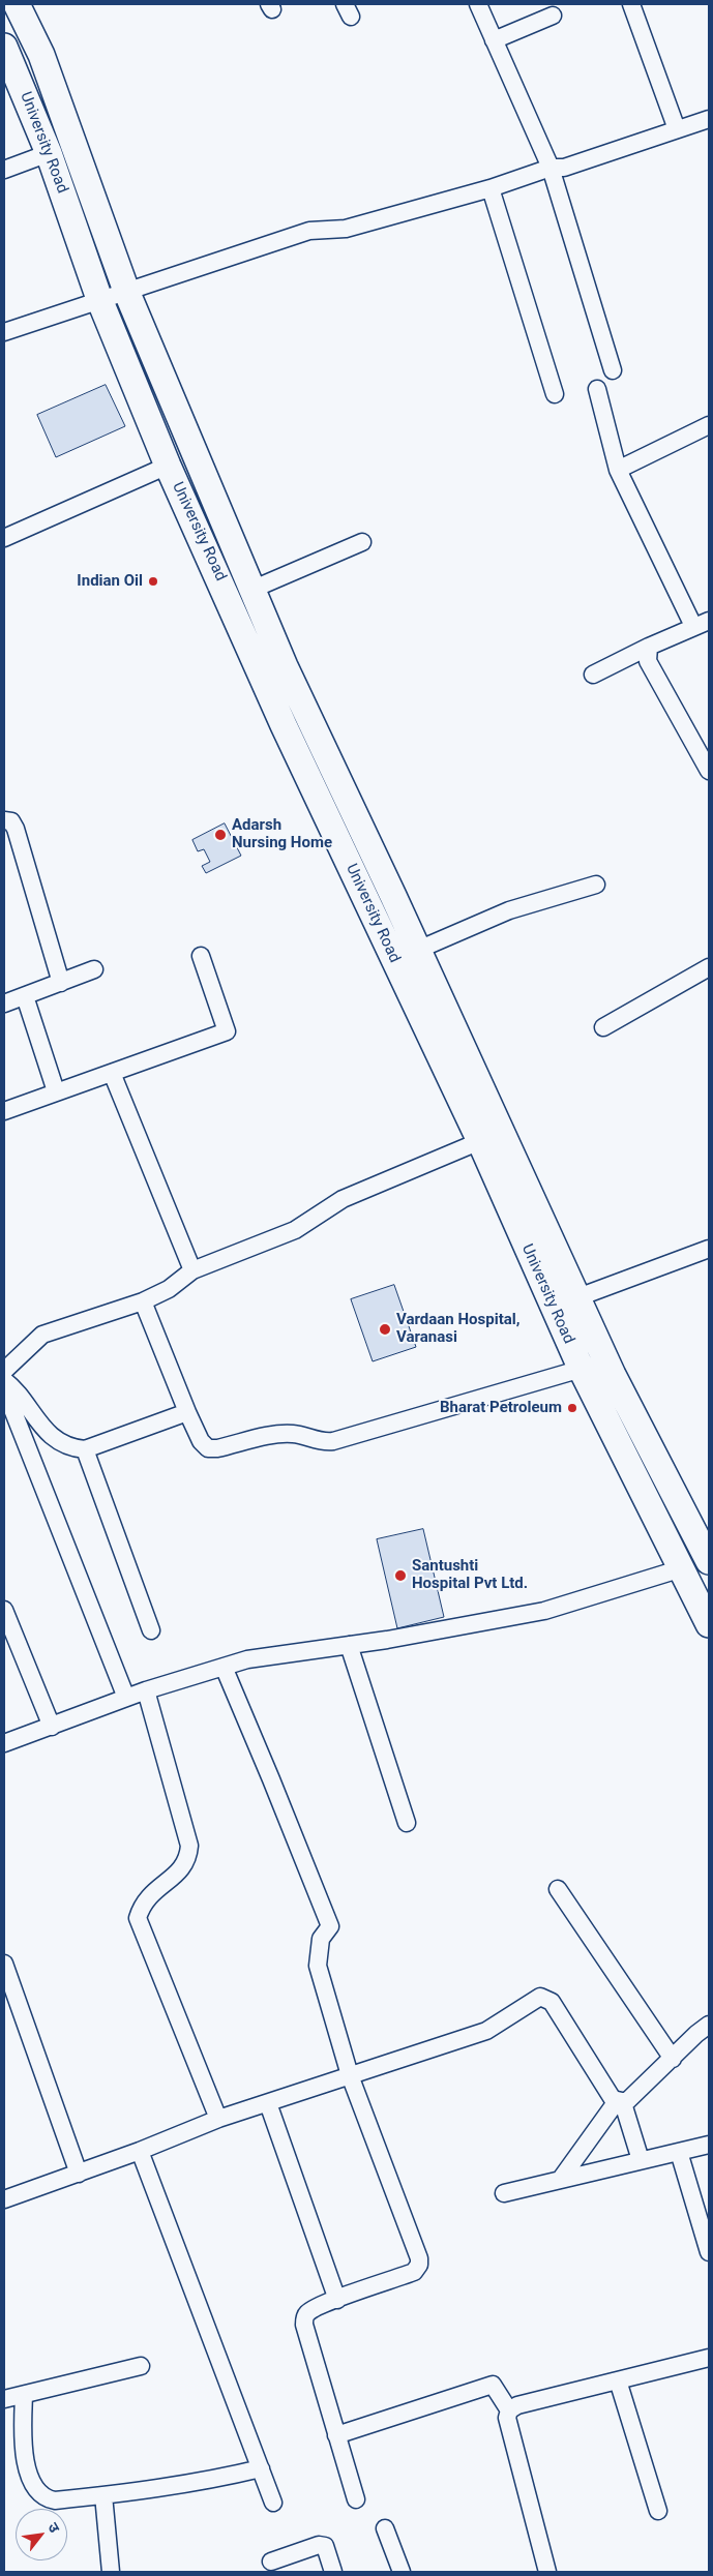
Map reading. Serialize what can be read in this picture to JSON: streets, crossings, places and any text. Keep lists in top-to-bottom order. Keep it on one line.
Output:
{"streets":{"main road":["University Road"]},"places":["Indian Oil","Adarsh Nursing Home","Vardaan Hospital, Varanasi","Bharat Petroleum","Santushti Hospital Pvt Ltd."],"north":"top right"}
